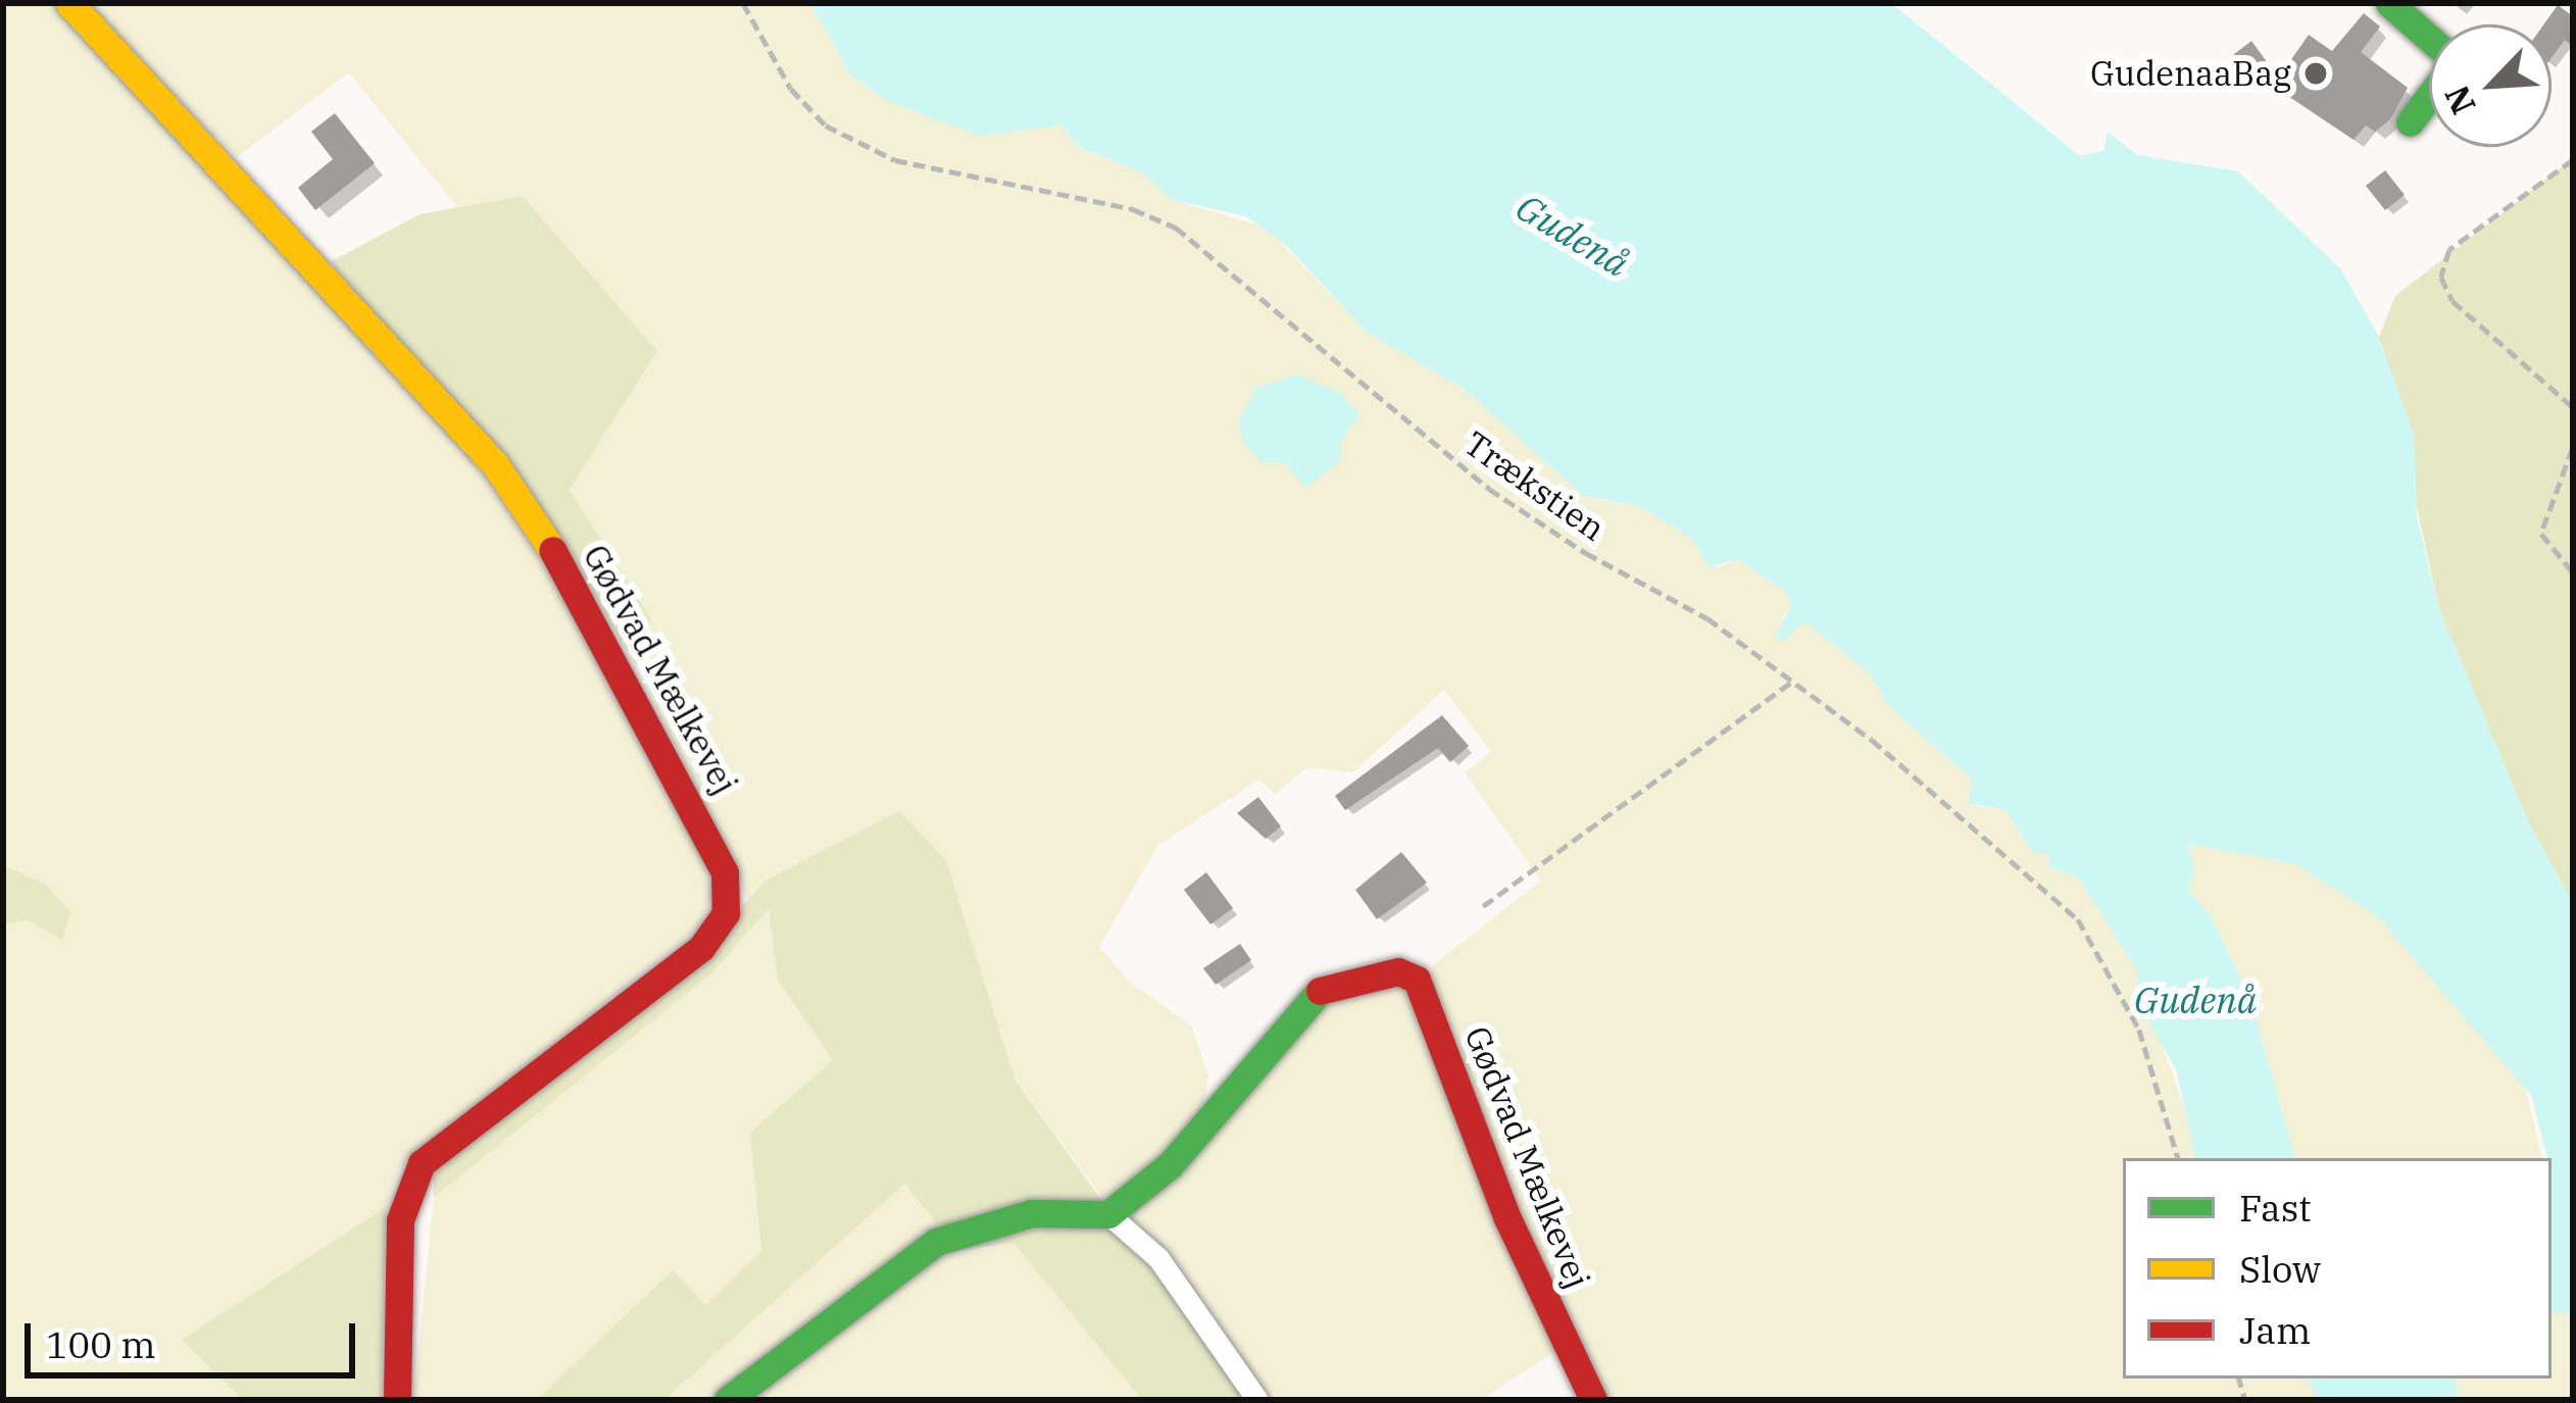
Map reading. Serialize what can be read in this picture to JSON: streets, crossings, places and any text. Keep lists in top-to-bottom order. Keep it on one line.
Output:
{"streets":{"street":["Gødvad Mælkevej"],"path":["Trækstien"]},"water":["Gudenå"],"places":["GudenaaBag"],"legend":["Fast","Slow","Jam"],"scale_bar":"100 m","north":"bottom left"}
